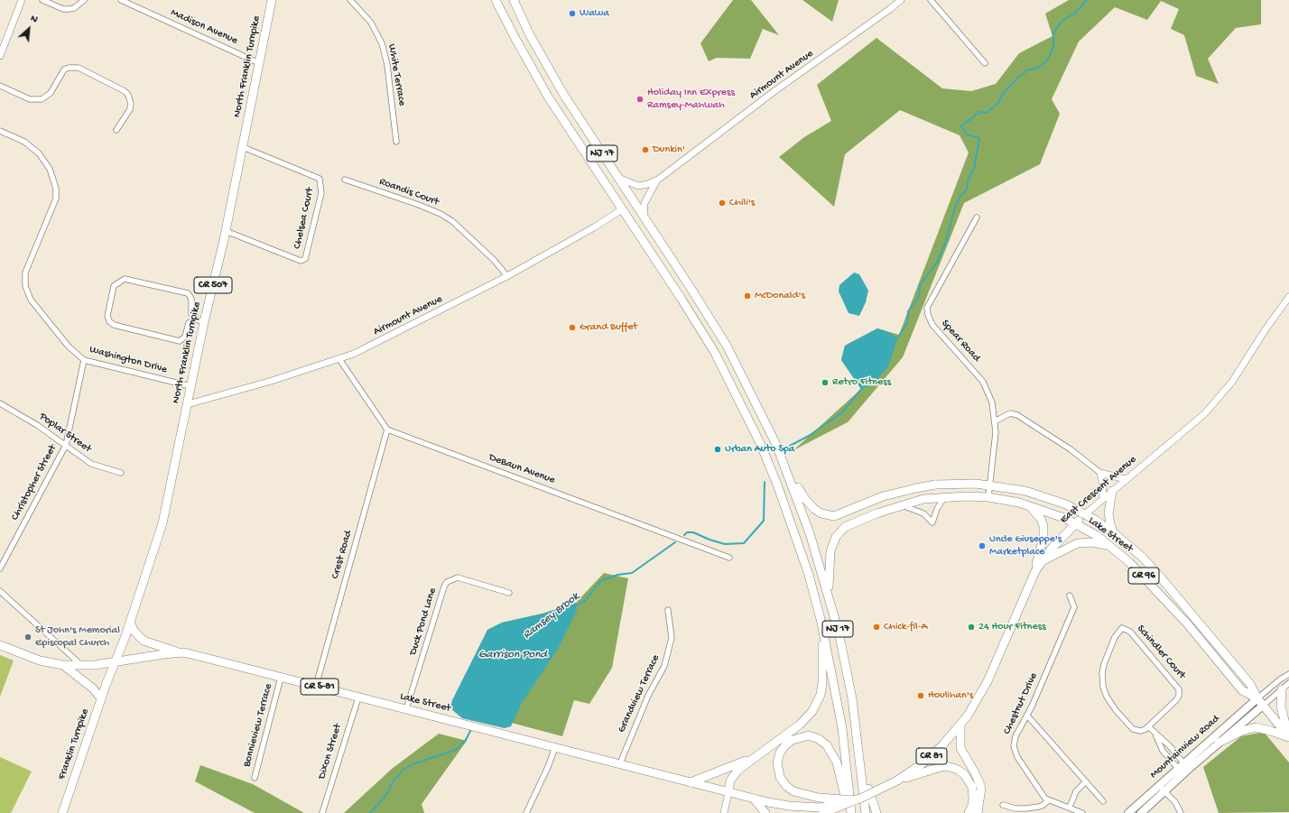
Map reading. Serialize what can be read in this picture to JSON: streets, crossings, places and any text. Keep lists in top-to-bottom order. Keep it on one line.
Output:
{"streets":{"main road":["North Franklin Turnpike","NJ 17","CR 507","East Crescent Avenue","Lake Street","CR 96","CR S-81","Franklin Turnpike","Mountainview Road","CR 81"],"street":["Madison Avenue","White Terrace","Airmount Avenue","Roandis Court","Chelsea Court","Spear Road","Washington Drive","Poplar Street","DeBaun Avenue","Christopher Street","Crest Road","Duck Pond Lane","Schindler Court","Grandview Terrace","Chestnut Drive","Bonnieview Terrace","Dixon Street"]},"crossings":[["Madison Avenue","North Franklin Turnpike"],["North Franklin Turnpike","Airmount Avenue"],["North Franklin Turnpike","Chelsea Court"],["North Franklin Turnpike","Washington Drive"],["North Franklin Turnpike","Lake Street"],["North Franklin Turnpike","Franklin Turnpike"],["Airmount Avenue","NJ 17"],["Airmount Avenue","Roandis Court"],["NJ 17","Lake Street"],["Spear Road","Lake Street"],["Washington Drive","Christopher Street"],["Poplar Street","Christopher Street"],["DeBaun Avenue","Crest Road"],["East Crescent Avenue","Lake Street"],["Lake Street","Crest Road"],["Lake Street","Duck Pond Lane"],["Lake Street","Grandview Terrace"],["Lake Street","Bonnieview Terrace"],["Lake Street","Mountainview Road"],["Lake Street","Dixon Street"]],"water":["Ramsey Brook","Garrison Pond"],"places":["Wawa","Holiday Inn Express Ramsey-Mahwah","Dunkin'","Chili's","McDonald's","Grand Buffet","Retro Fitness","Urban Auto Spa","Uncle Giuseppe's Marketplace","Chick-fil-A","24 Hour Fitness","St John's Memorial Episcopal Church","Houlihan's"],"north":"top right"}
